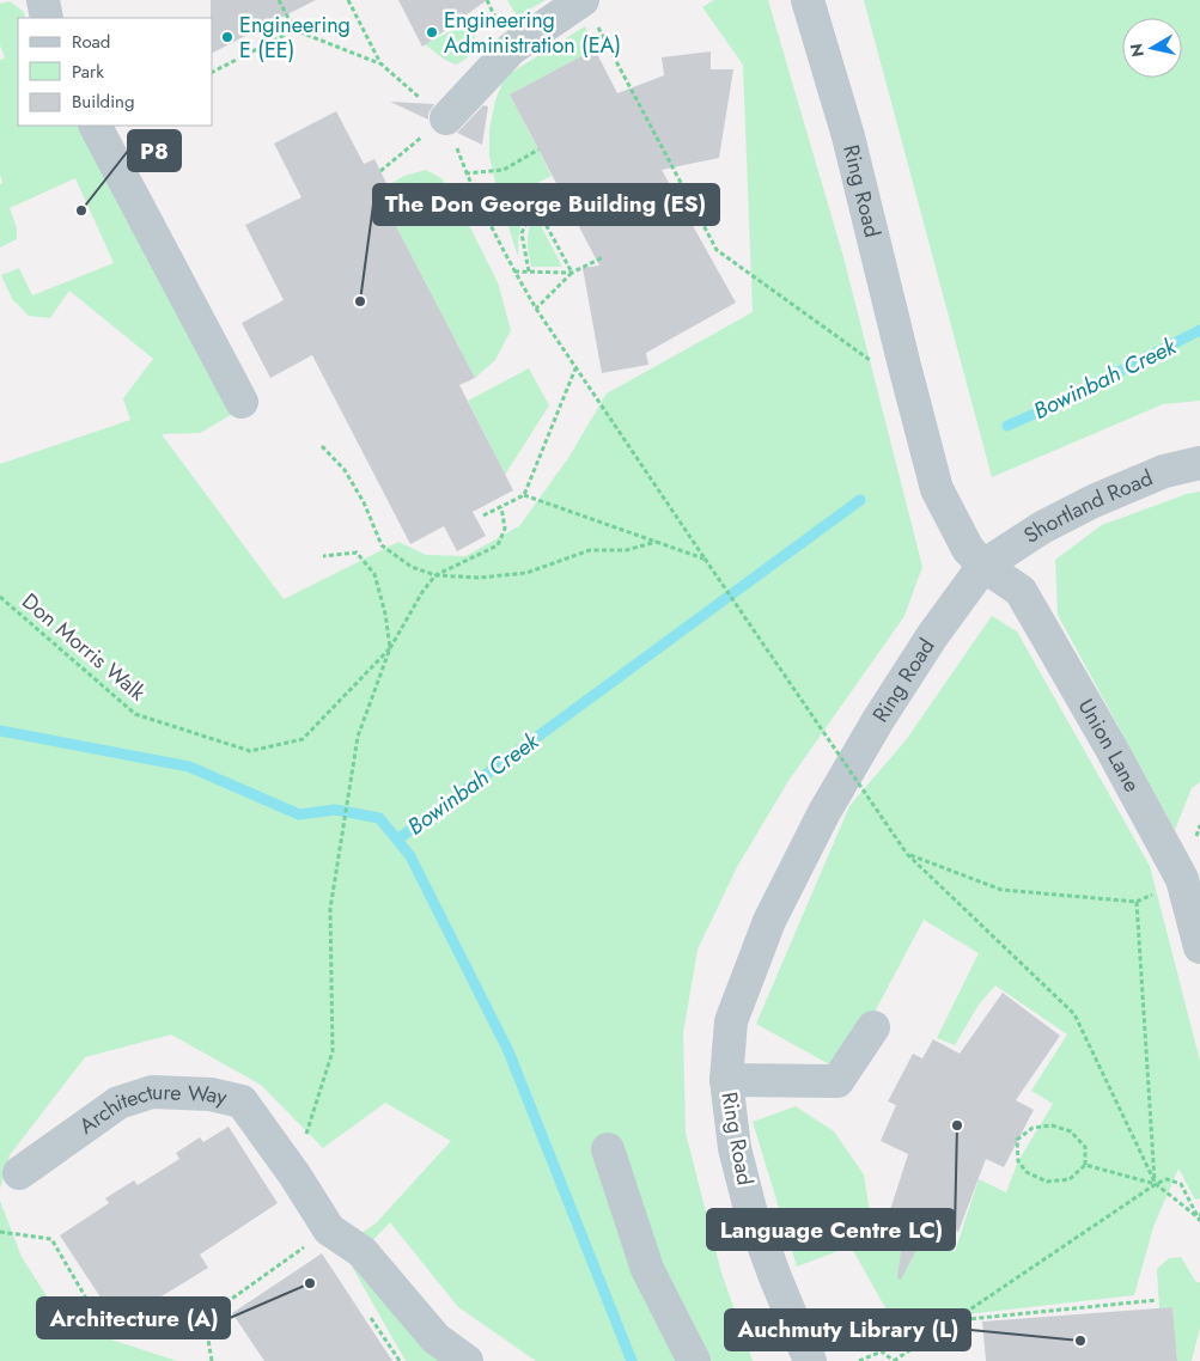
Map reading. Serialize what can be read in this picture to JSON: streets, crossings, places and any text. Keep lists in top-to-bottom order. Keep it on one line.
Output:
{"streets":{"street":["Ring Road","Shortland Road","Union Lane","Architecture Way"],"path":["Don Morris Walk"]},"crossings":[["Ring Road","Shortland Road"],["Ring Road","Union Lane"],["Shortland Road","Union Lane"]],"water":["Bowinbah Creek"],"places":["Engineering Administration (EA)","Engineering E (EE)","P8","The Don George Building (ES)","Language Centre LC)","Architecture (A)","Auchmuty Library (L)"],"legend":["Road","Park","Building"],"north":"left"}
